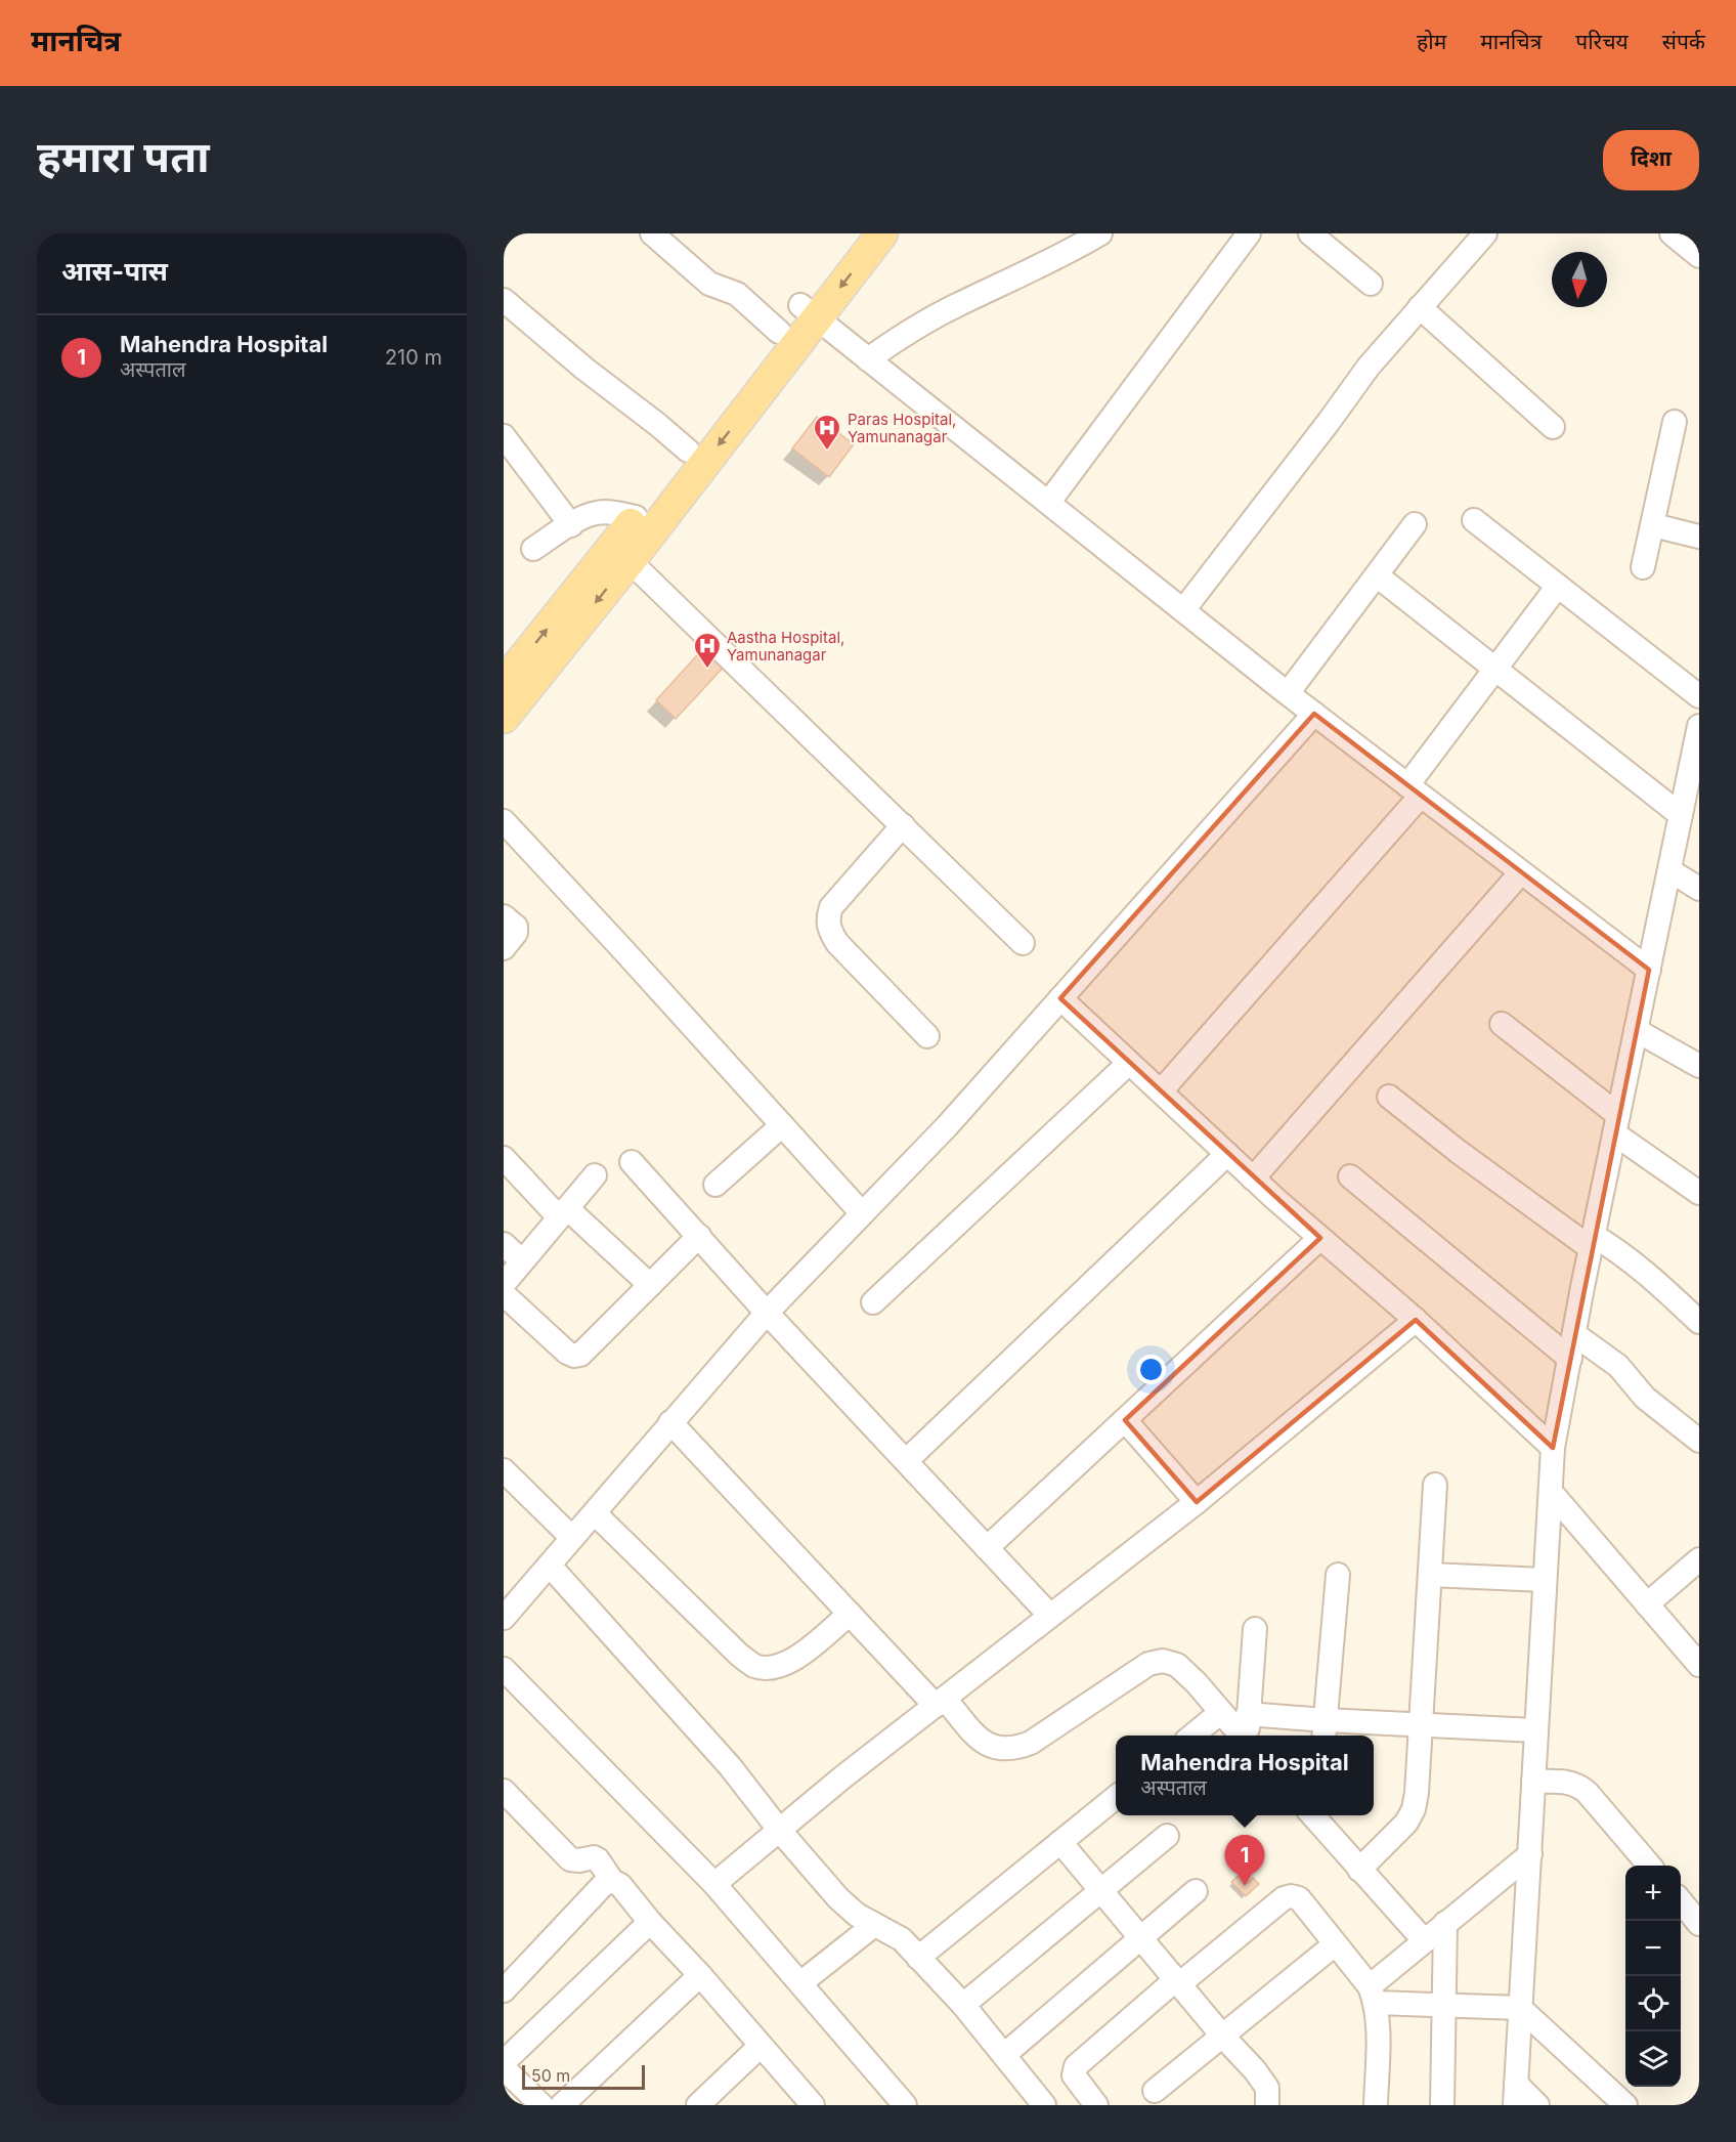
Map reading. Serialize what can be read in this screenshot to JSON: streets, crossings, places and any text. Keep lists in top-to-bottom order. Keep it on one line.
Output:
{"places":{"hospital":["Paras Hospital, Yamunanagar","Aastha Hospital, Yamunanagar"]},"scale_bar":"50 m","north":"bottom","page":{"header":"मानचित्र","nav":["होम","मानचित्र","परिचय","संपर्क"],"title":"हमारा पता","buttons":"दिशा","heading":"आस-पास","list":[{"mark":"1","name":"Mahendra Hospital","note":"अस्पताल","value":"210 m"}],"popup":["Mahendra Hospital","अस्पताल"],"pins":"1","map_buttons":["+","−"],"scale":"50 m"}}
